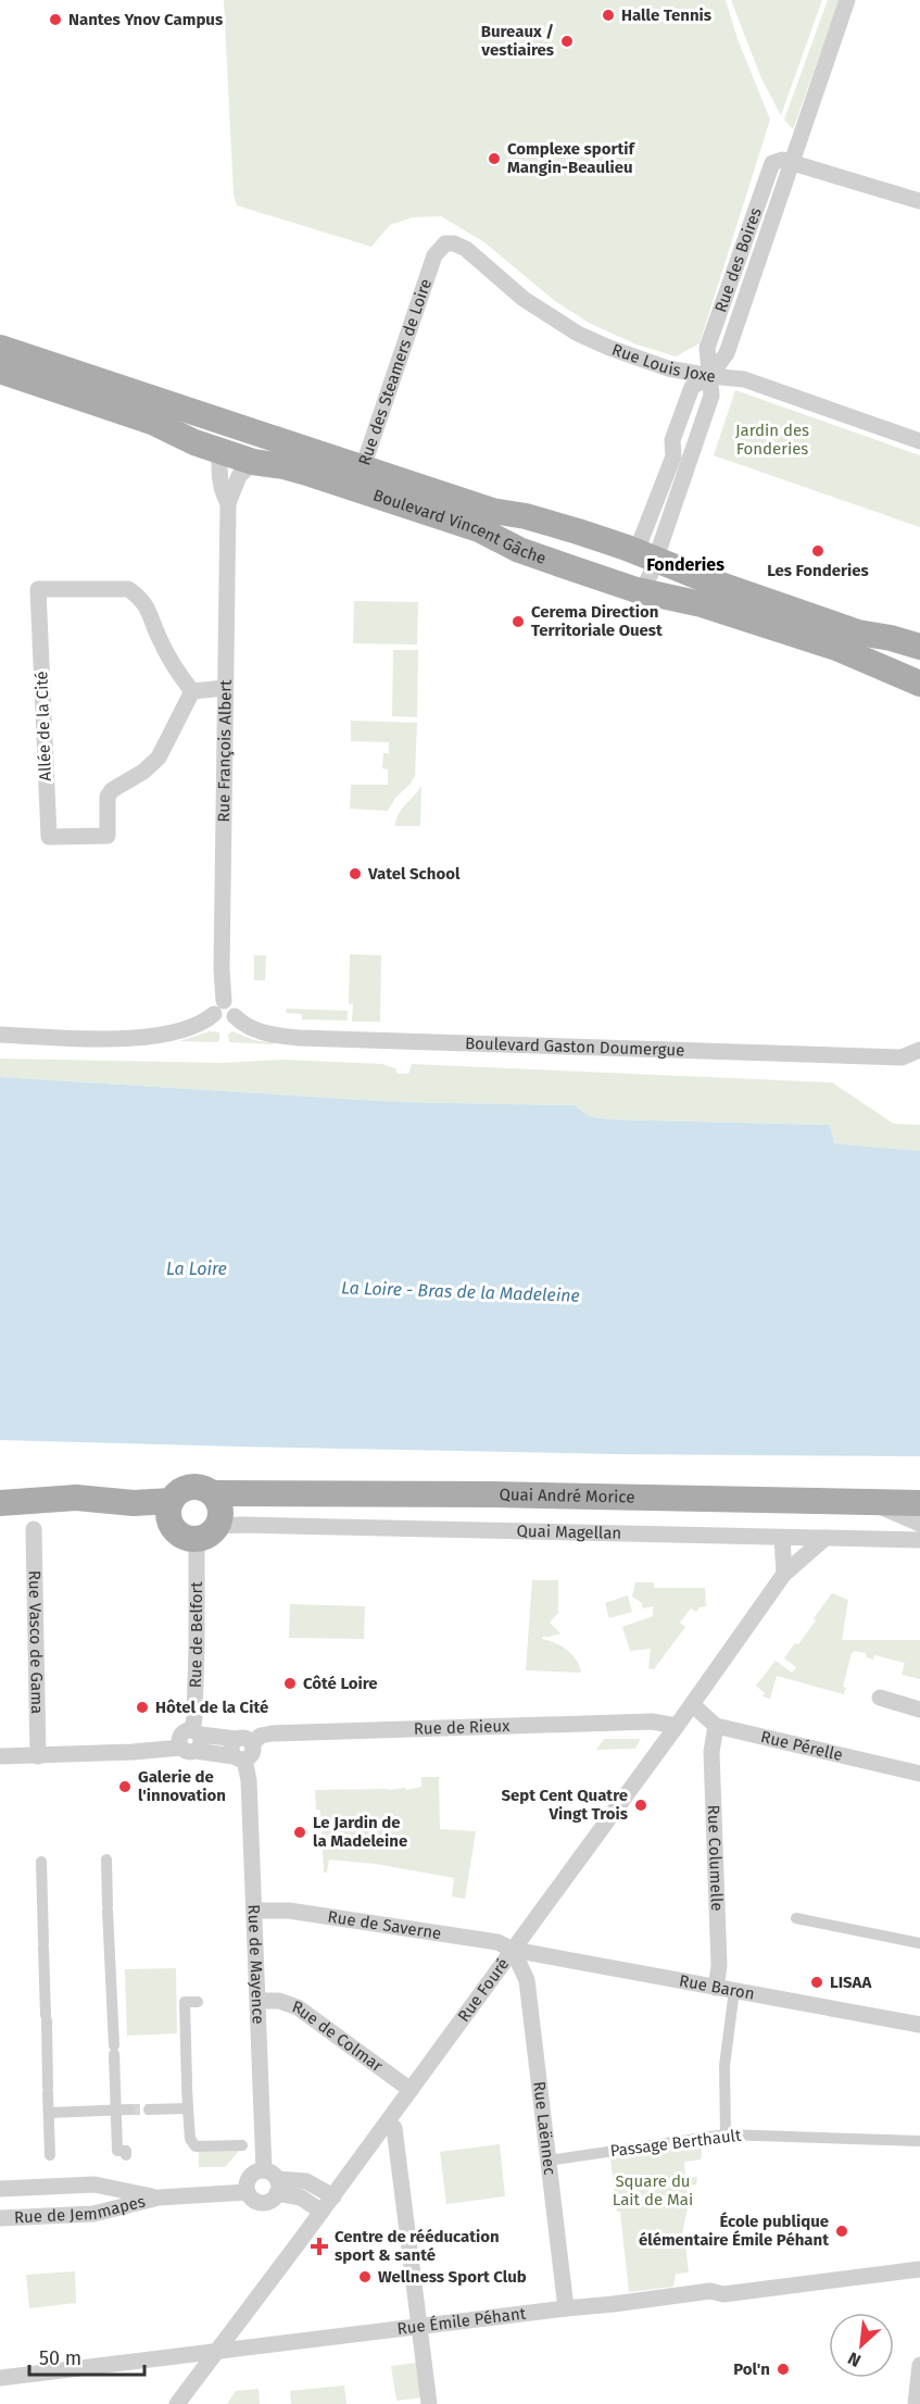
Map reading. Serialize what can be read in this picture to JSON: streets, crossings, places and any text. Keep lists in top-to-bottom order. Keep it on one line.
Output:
{"streets":{"main road":["Boulevard Vincent Gâche","Quai André Morice"],"street":["Rue des Boires","Rue Louis Joxe","Rue des Steamers de Loire","Allée de la Cité","Rue François Albert","Boulevard Gaston Doumergue","Quai Magellan","Rue de Belfort","Rue Vasco de Gama","Rue de Rieux","Rue Pérelle","Rue Columelle","Rue de Saverne","Rue de Mayence","Rue Baron","Rue Fouré","Rue de Colmar","Rue Laënnec","Passage Berthault","Rue de Jemmapes","Rue Émile Péhant"]},"crossings":[["Rue des Boires","Rue Louis Joxe"],["Rue des Boires","Boulevard Vincent Gâche"],["Rue Louis Joxe","Rue des Steamers de Loire"],["Rue des Steamers de Loire","Boulevard Vincent Gâche"],["Boulevard Vincent Gâche","Rue François Albert"],["Rue François Albert","Boulevard Gaston Doumergue"],["Quai André Morice","Quai Magellan"],["Quai André Morice","Rue de Belfort"],["Quai Magellan","Rue de Belfort"],["Quai Magellan","Rue Fouré"],["Rue de Belfort","Rue de Rieux"],["Rue de Rieux","Rue de Mayence"],["Rue de Rieux","Rue Fouré"],["Rue Pérelle","Rue Columelle"],["Rue Pérelle","Rue Fouré"],["Rue Columelle","Rue Baron"],["Rue de Saverne","Rue de Mayence"],["Rue de Saverne","Rue Baron"],["Rue de Saverne","Rue Fouré"],["Rue de Saverne","Rue Laënnec"],["Rue de Mayence","Rue de Colmar"],["Rue de Mayence","Rue de Jemmapes"],["Rue Baron","Rue Fouré"],["Rue Baron","Rue Laënnec"],["Rue Fouré","Rue de Colmar"],["Rue Fouré","Rue Laënnec"],["Rue Fouré","Rue Émile Péhant"],["Rue Laënnec","Passage Berthault"],["Rue Laënnec","Rue Émile Péhant"]],"districts":["Fonderies"],"water":["La Loire","La Loire - Bras de la Madeleine"],"parks":["Jardin des Fonderies","Square du Lait de Mai"],"places":{"other":["Halle Tennis","Nantes Ynov Campus","Bureaux / vestiaires","Complexe sportif Mangin-Beaulieu","Les Fonderies","Cerema Direction Territoriale Ouest","Vatel School","Côté Loire","Hôtel de la Cité","Galerie de l'innovation","Sept Cent Quatre Vingt Trois","Le Jardin de la Madeleine","LISAA","École publique élémentaire Émile Péhant","Wellness Sport Club","Pol'n"],"health":["Centre de rééducation sport & santé"]},"scale_bar":"50 m","north":"bottom left"}
